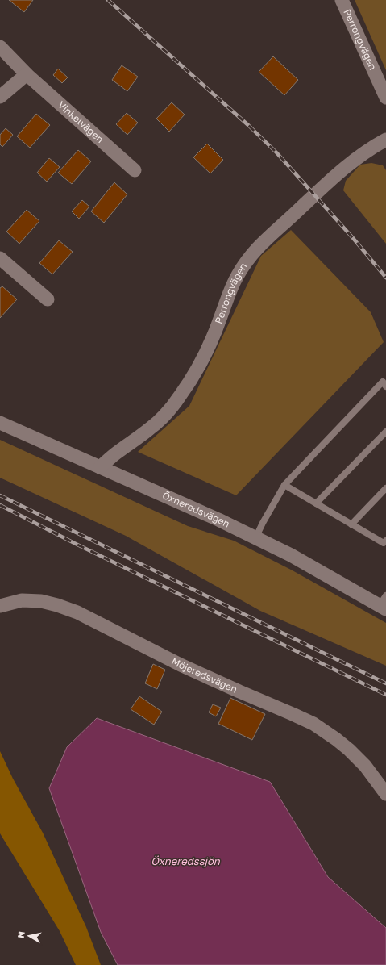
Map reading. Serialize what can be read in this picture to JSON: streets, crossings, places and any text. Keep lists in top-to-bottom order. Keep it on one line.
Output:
{"streets":{"street":["Perrongvägen","Vinkelvägen","Öxneredsvägen","Möjeredsvägen"]},"crossings":[["Perrongvägen","Öxneredsvägen"]],"water":["Öxneredssjön"],"north":"left"}
